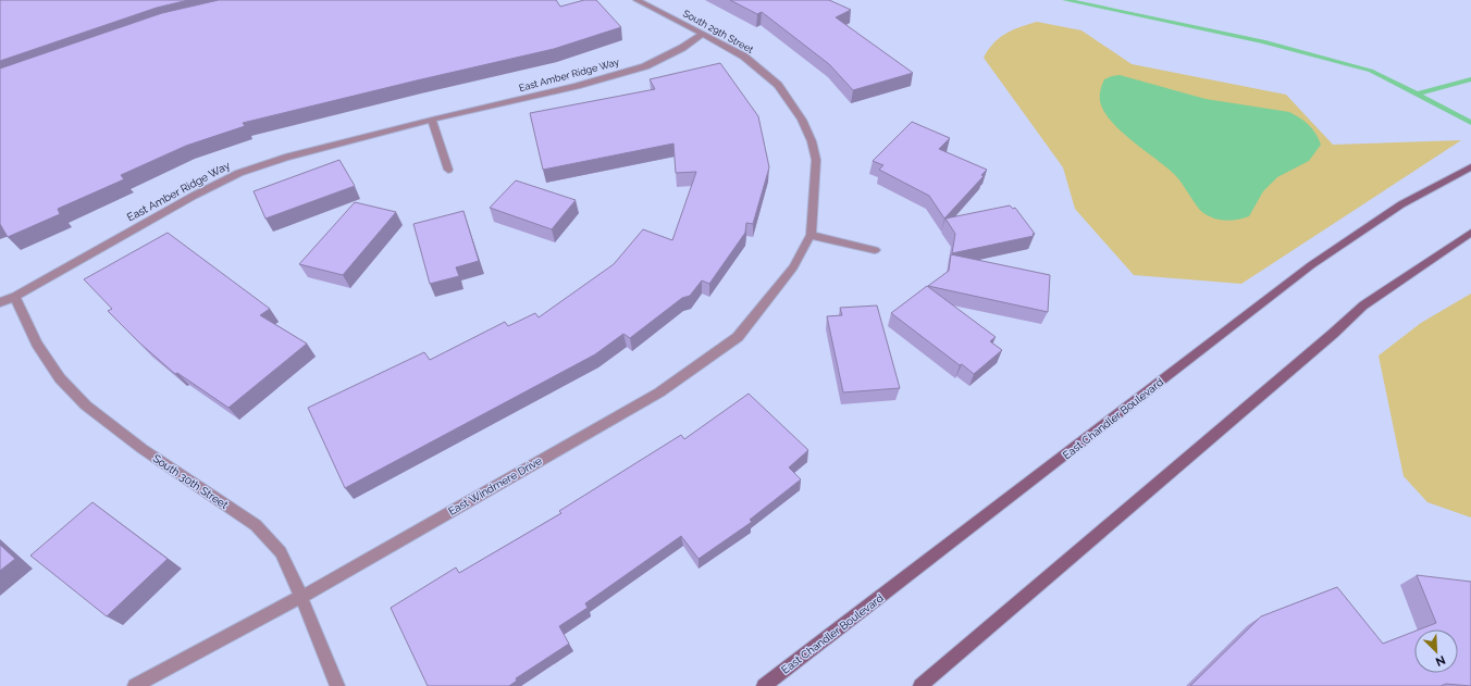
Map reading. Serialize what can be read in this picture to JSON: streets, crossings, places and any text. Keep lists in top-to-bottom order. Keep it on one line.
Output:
{"streets":{"main road":["East Chandler Boulevard"],"street":["South 29th Street","East Amber Ridge Way","South 30th Street","East Windmere Drive"]},"crossings":[["South 29th Street","East Amber Ridge Way"],["South 29th Street","East Windmere Drive"],["East Amber Ridge Way","South 30th Street"],["South 30th Street","East Windmere Drive"]],"north":"bottom right"}
